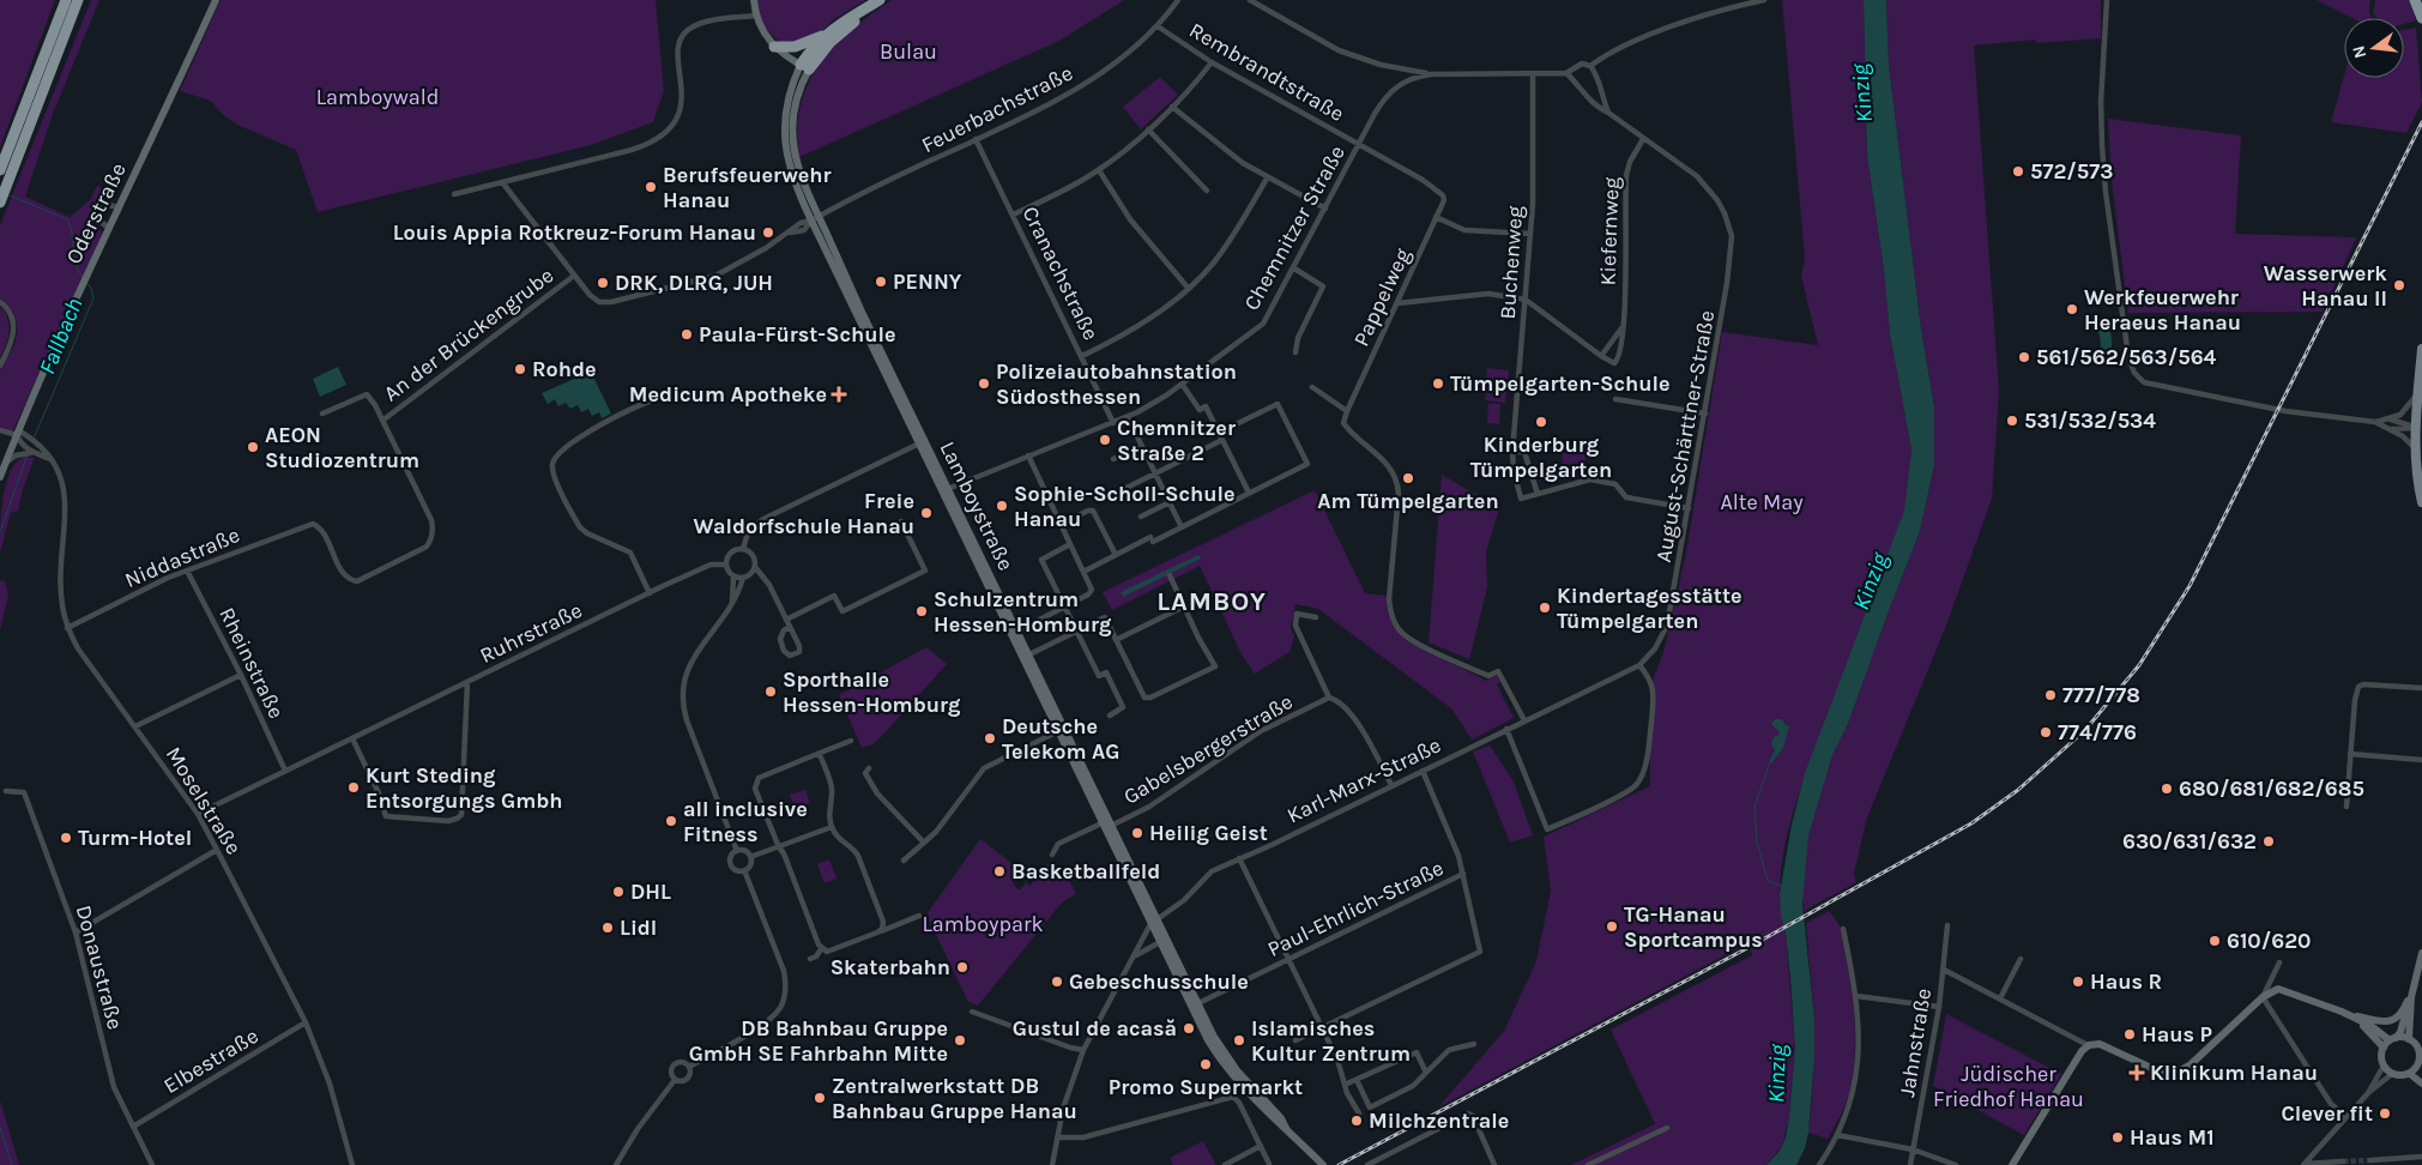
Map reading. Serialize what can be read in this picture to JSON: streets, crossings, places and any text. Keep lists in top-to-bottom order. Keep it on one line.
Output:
{"streets":{"main road":["Oderstraße","Lamboystraße"],"street":["Rembrandtstraße","Feuerbachstraße","Chemnitzer Straße","Kiefernweg","Buchenweg","Cranachstraße","Pappelweg","An der Brückengrube","August-Schärttner-Straße","Niddastraße","Ruhrstraße","Rheinstraße","Gabelsbergerstraße","Karl-Marx-Straße","Moselstraße","Paul-Ehrlich-Straße","Donaustraße","Jahnstraße","Elbestraße"]},"crossings":[["Rembrandtstraße","Feuerbachstraße"],["Rembrandtstraße","Chemnitzer Straße"],["Rembrandtstraße","Pappelweg"],["Feuerbachstraße","Cranachstraße"],["Feuerbachstraße","An der Brückengrube"],["Feuerbachstraße","Lamboystraße"],["Oderstraße","Moselstraße"],["Chemnitzer Straße","Cranachstraße"],["Chemnitzer Straße","Lamboystraße"],["Kiefernweg","August-Schärttner-Straße"],["An der Brückengrube","Niddastraße"],["August-Schärttner-Straße","Karl-Marx-Straße"],["Lamboystraße","Gabelsbergerstraße"],["Lamboystraße","Karl-Marx-Straße"],["Lamboystraße","Paul-Ehrlich-Straße"],["Niddastraße","Rheinstraße"],["Niddastraße","Moselstraße"],["Ruhrstraße","Rheinstraße"],["Ruhrstraße","Moselstraße"],["Moselstraße","Elbestraße"],["Donaustraße","Elbestraße"]],"districts":["LAMBOY"],"water":["Kinzig","Fallbach"],"parks":["Bulau","Lamboywald","Alte May","Lamboypark","Jüdischer Friedhof Hanau"],"places":{"other":["572/573","Berufsfeuerwehr Hanau","Louis Appia Rotkreuz-Forum Hanau","PENNY","DRK, DLRG, JUH","Wasserwerk Hanau II","Werkfeuerwehr Heraeus Hanau","Paula-Fürst-Schule","561/562/563/564","Rohde","Polizeiautobahnstation Südosthessen","Tümpelgarten-Schule","531/532/534","Kinderburg Tümpelgarten","Chemnitzer Straße 2","AEON Studiozentrum","Am Tümpelgarten","Sophie-Scholl-Schule Hanau","Freie Waldorfschule Hanau","Kindertagesstätte Tümpelgarten","Schulzentrum Hessen-Homburg","Sporthalle Hessen-Homburg","777/778","774/776","Deutsche Telekom AG","Kurt Steding Entsorgungs Gmbh","680/681/682/685","all inclusive Fitness","Heilig Geist","Turm-Hotel","630/631/632","Basketballfeld","DHL","TG-Hanau Sportcampus","Lidl","610/620","Skaterbahn","Gebeschusschule","Haus R","Gustul de acasă","Haus P","DB Bahnbau Gruppe GmbH SE Fahrbahn Mitte","Islamisches Kultur Zentrum","Promo Supermarkt","Zentralwerkstatt DB Bahnbau Gruppe Hanau","Clever fit","Milchzentrale","Haus M1"],"health":["Medicum Apotheke","Klinikum Hanau"]},"north":"left"}
